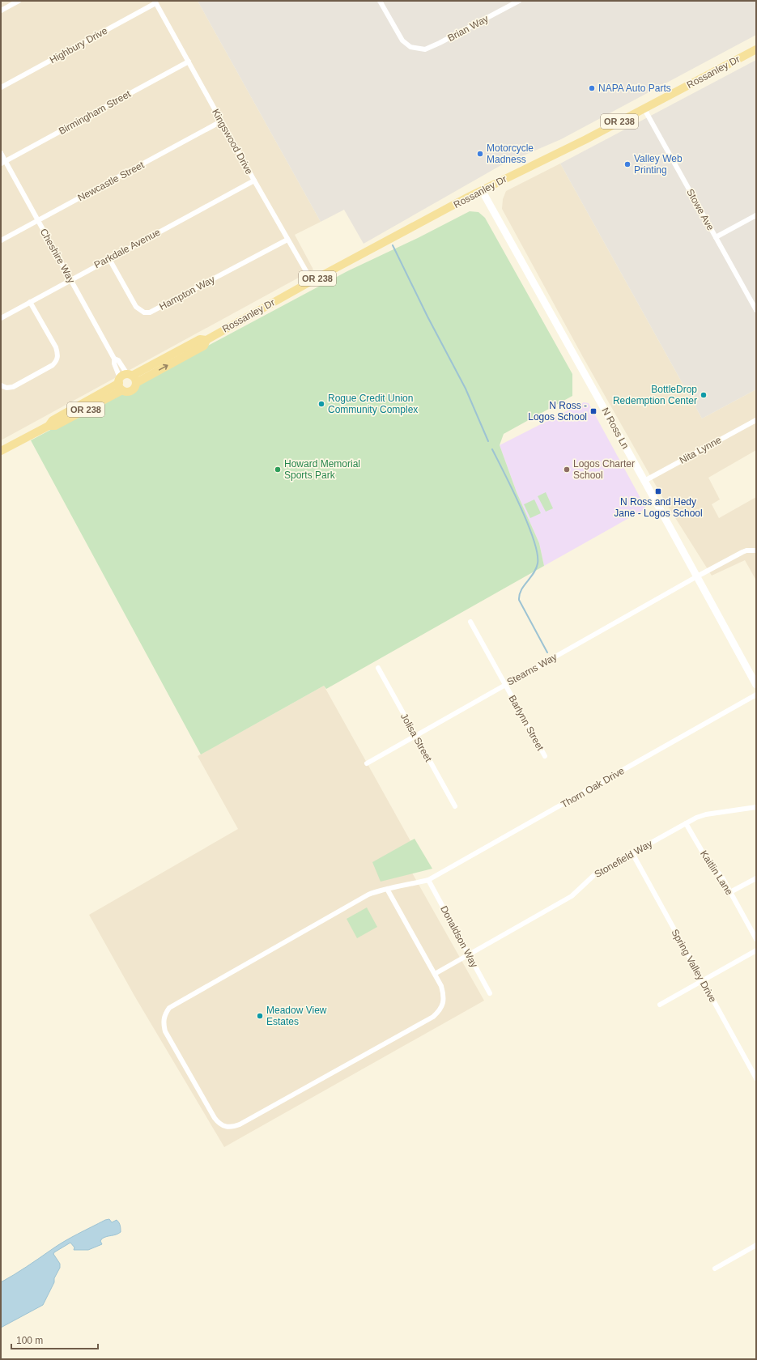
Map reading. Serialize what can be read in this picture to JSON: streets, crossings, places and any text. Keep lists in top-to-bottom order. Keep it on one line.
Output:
{"streets":{"main road":["Rossanley Dr","OR 238","N Ross Ln"],"street":["Brian Way","Highbury Drive","Birmingham Street","Kingswood Drive","Newcastle Street","Stowe Ave","Parkdale Avenue","Cheshire Way","Hampton Way","Nita Lynne","Stearns Way","Barlynn Street","Jolisa Street","Thorn Oak Drive","Stonefield Way","Kaitlin Lane","Donaldson Way","Spring Valley Drive"]},"crossings":[["Highbury Drive","Kingswood Drive"],["Rossanley Dr","OR 238"],["Rossanley Dr","Kingswood Drive"],["Rossanley Dr","Stowe Ave"],["Rossanley Dr","Cheshire Way"],["Rossanley Dr","N Ross Ln"],["Birmingham Street","Kingswood Drive"],["Birmingham Street","Cheshire Way"],["OR 238","Cheshire Way"],["Kingswood Drive","Newcastle Street"],["Kingswood Drive","Parkdale Avenue"],["Kingswood Drive","Hampton Way"],["Newcastle Street","Cheshire Way"],["Parkdale Avenue","Cheshire Way"],["Parkdale Avenue","Hampton Way"],["N Ross Ln","Nita Lynne"],["N Ross Ln","Stearns Way"],["Stearns Way","Barlynn Street"],["Stearns Way","Jolisa Street"],["Thorn Oak Drive","Stonefield Way"],["Thorn Oak Drive","Donaldson Way"],["Stonefield Way","Kaitlin Lane"],["Stonefield Way","Donaldson Way"],["Stonefield Way","Spring Valley Drive"]],"places":{"other":["NAPA Auto Parts","Motorcycle Madness","Valley Web Printing","BottleDrop Redemption Center","Rogue Credit Union Community Complex","Howard Memorial Sports Park","Logos Charter School","Meadow View Estates"],"transit":["N Ross - Logos School","N Ross and Hedy Jane - Logos School"]},"scale_bar":"100 m"}
